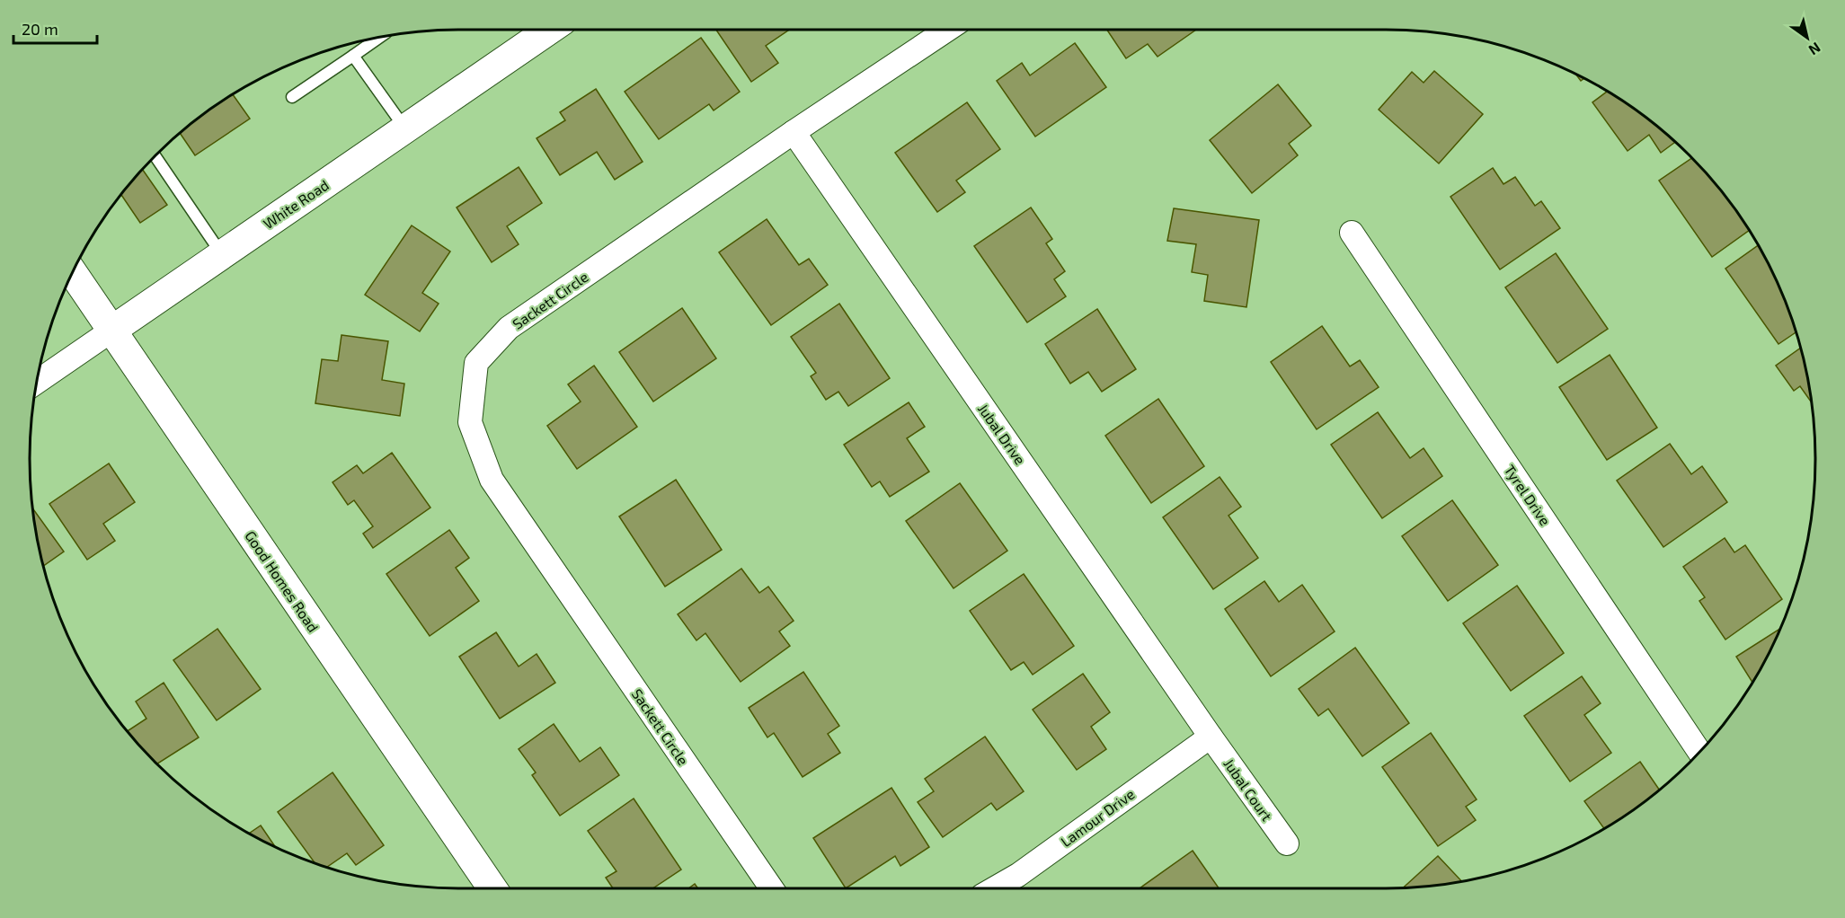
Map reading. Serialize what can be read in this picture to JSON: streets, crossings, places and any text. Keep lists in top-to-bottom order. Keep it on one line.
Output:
{"streets":{"street":["White Road","Sackett Circle","Jubal Drive","Tyrel Drive","Good Homes Road","Jubal Court","Lamour Drive"]},"crossings":[["White Road","Good Homes Road"],["Sackett Circle","Jubal Drive"],["Jubal Drive","Jubal Court"],["Jubal Drive","Lamour Drive"],["Jubal Court","Lamour Drive"]],"scale_bar":"20 m","north":"bottom right"}
